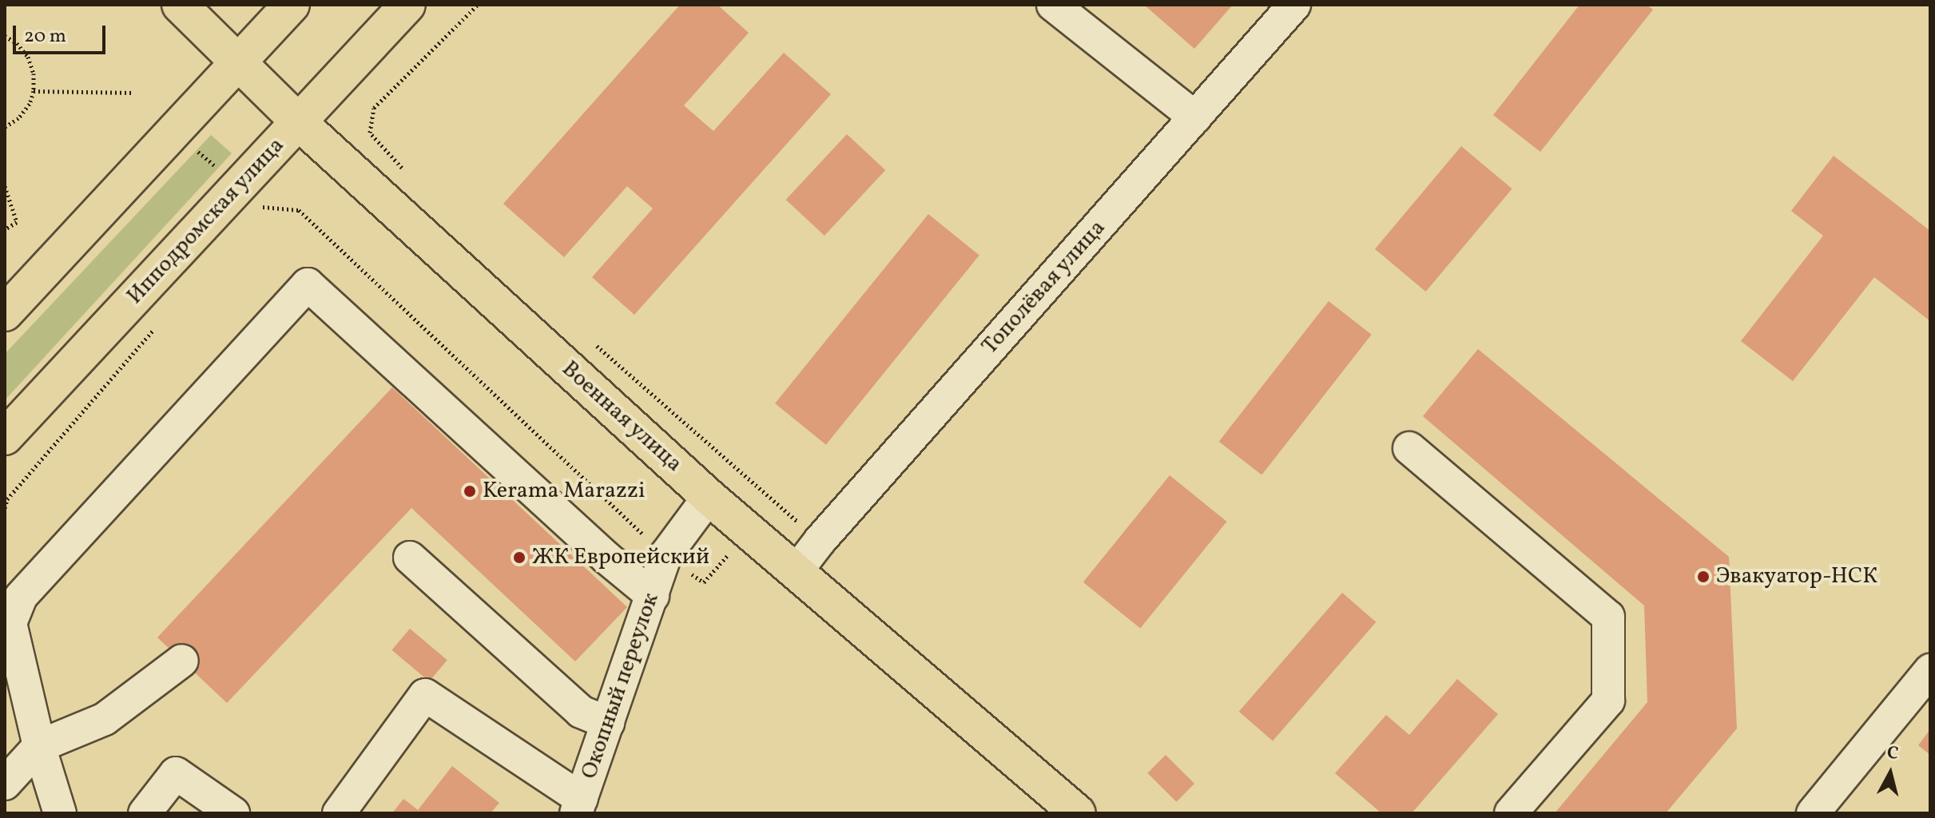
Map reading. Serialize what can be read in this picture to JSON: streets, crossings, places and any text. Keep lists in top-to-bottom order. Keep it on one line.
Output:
{"streets":{"main road":["Ипподромская улица","Военная улица"],"street":["Тополёвая улица","Окопный переулок"]},"crossings":[["Ипподромская улица","Военная улица"],["Тополёвая улица","Военная улица"],["Военная улица","Окопный переулок"]],"places":["Kerama Marazzi","ЖК Европейский","Эвакуатор-НСК"],"scale_bar":"20 m","north":"top"}
